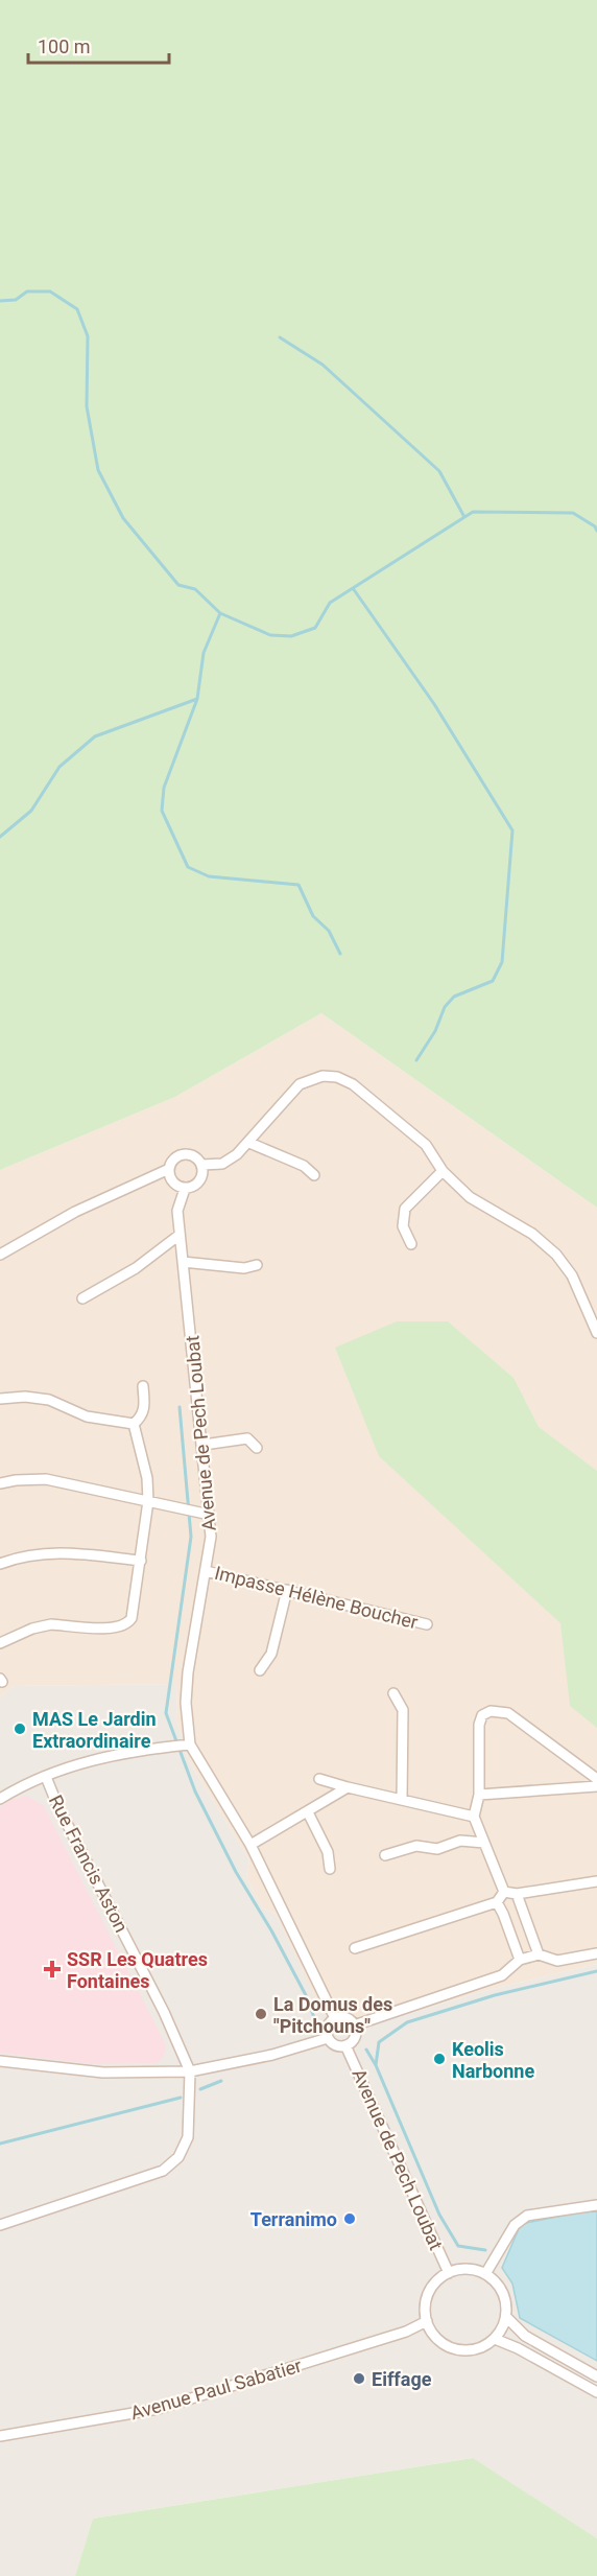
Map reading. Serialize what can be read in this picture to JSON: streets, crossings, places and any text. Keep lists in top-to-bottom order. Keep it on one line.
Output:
{"streets":{"street":["Avenue de Pech Loubat","Impasse Hélène Boucher","Rue Francis Aston","Avenue Paul Sabatier"]},"crossings":[["Avenue de Pech Loubat","Impasse Hélène Boucher"],["Avenue de Pech Loubat","Avenue Paul Sabatier"]],"places":{"other":["MAS Le Jardin Extraordinaire","La Domus des \"Pitchouns\"","Keolis Narbonne","Terranimo","Eiffage"],"health":["SSR Les Quatres Fontaines"]},"scale_bar":"100 m"}
